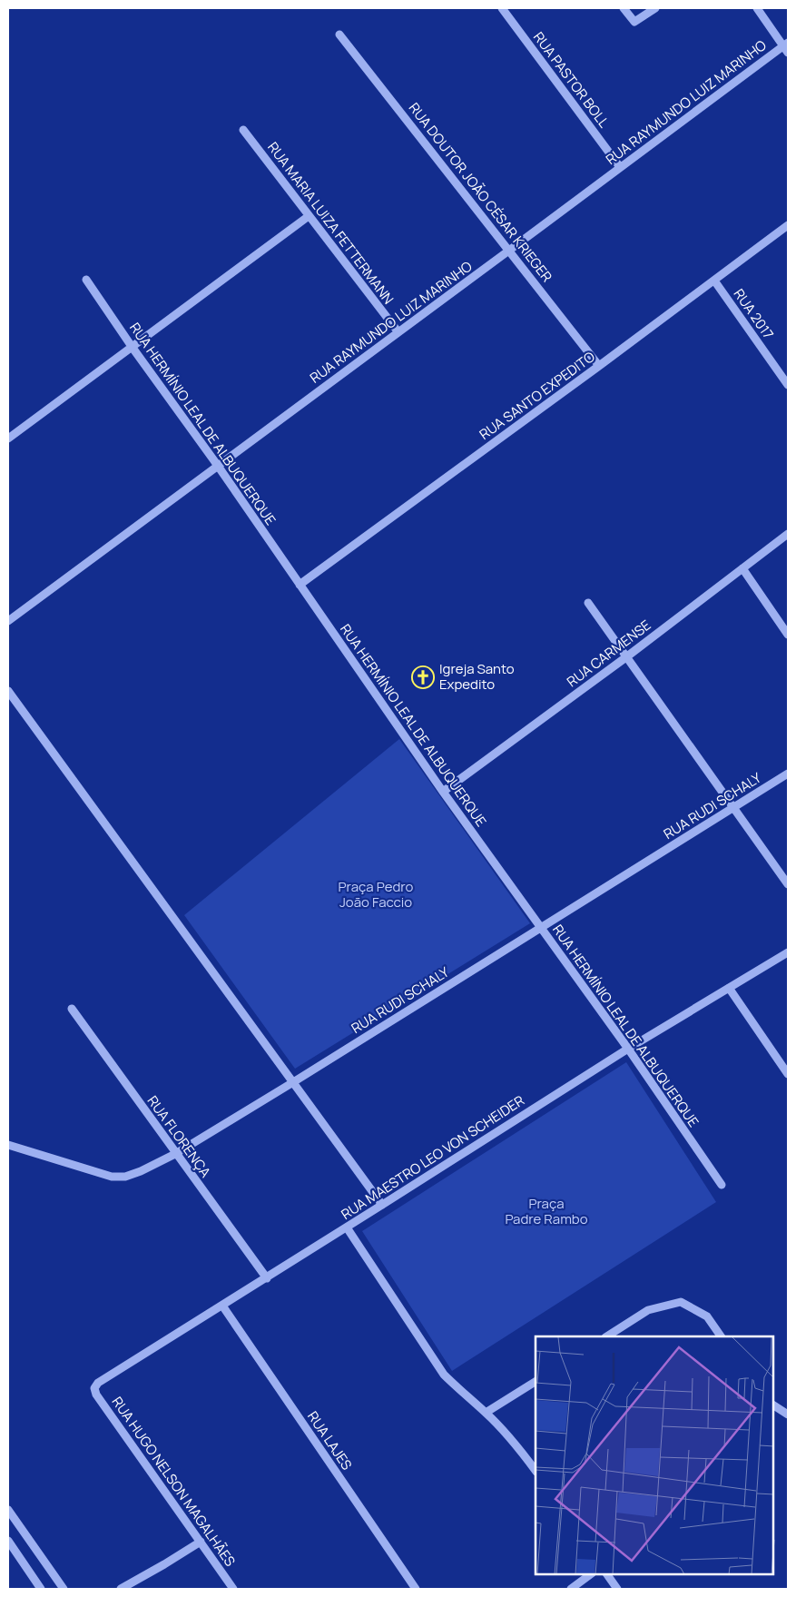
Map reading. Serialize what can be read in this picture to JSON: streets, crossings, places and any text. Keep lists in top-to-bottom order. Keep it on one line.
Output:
{"streets":{"street":["RUA PASTOR BOLL","RUA RAYMUNDO LUIZ MARINHO","RUA DOUTOR JOÃO CÉSAR KRIEGER","RUA MARIA LUIZA FETTERMANN","RUA 2017","RUA SANTO EXPEDITO","RUA HERMÍNIO LEAL DE ALBUQUERQUE","RUA CARMENSE","RUA RUDI SCHALY","RUA FLORENÇA","RUA MAESTRO LEO VON SCHEIDER","RUA LAJES","RUA HUGO NELSON MAGALHÃES"]},"crossings":[["RUA PASTOR BOLL","RUA RAYMUNDO LUIZ MARINHO"],["RUA RAYMUNDO LUIZ MARINHO","RUA DOUTOR JOÃO CÉSAR KRIEGER"],["RUA RAYMUNDO LUIZ MARINHO","RUA MARIA LUIZA FETTERMANN"],["RUA RAYMUNDO LUIZ MARINHO","RUA HERMÍNIO LEAL DE ALBUQUERQUE"],["RUA DOUTOR JOÃO CÉSAR KRIEGER","RUA SANTO EXPEDITO"],["RUA 2017","RUA SANTO EXPEDITO"],["RUA SANTO EXPEDITO","RUA HERMÍNIO LEAL DE ALBUQUERQUE"],["RUA HERMÍNIO LEAL DE ALBUQUERQUE","RUA CARMENSE"],["RUA HERMÍNIO LEAL DE ALBUQUERQUE","RUA RUDI SCHALY"],["RUA HERMÍNIO LEAL DE ALBUQUERQUE","RUA MAESTRO LEO VON SCHEIDER"],["RUA RUDI SCHALY","RUA FLORENÇA"],["RUA FLORENÇA","RUA MAESTRO LEO VON SCHEIDER"],["RUA MAESTRO LEO VON SCHEIDER","RUA LAJES"],["RUA MAESTRO LEO VON SCHEIDER","RUA HUGO NELSON MAGALHÃES"]],"parks":["Praça Pedro João Faccio","Praça Padre Rambo"],"places":{"church":["Igreja Santo Expedito"]}}
